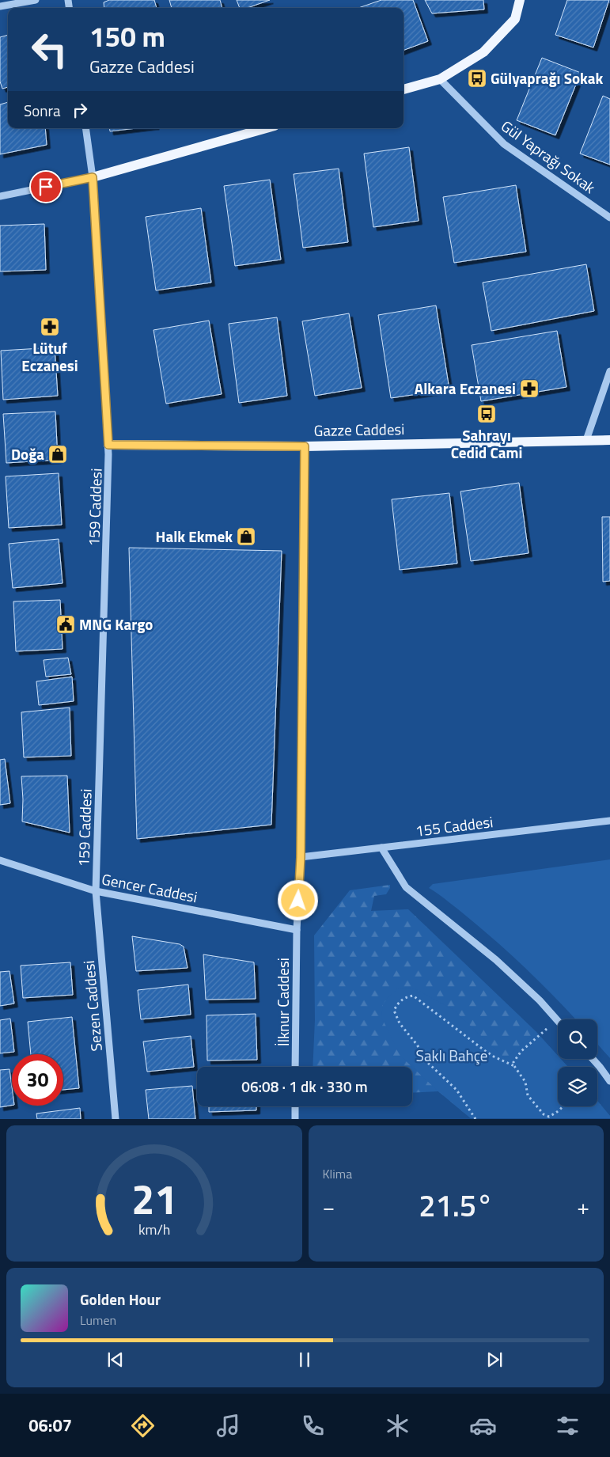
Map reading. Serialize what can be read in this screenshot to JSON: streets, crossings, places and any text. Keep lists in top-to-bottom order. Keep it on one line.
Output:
{"streets":{"main road":["Gazze Caddesi"],"street":["Gül Yaprağı Sokak","159 Caddesi","155 Caddesi","Gencer Caddesi","İlknur Caddesi","Sezen Caddesi"]},"crossings":[["Gazze Caddesi","159 Caddesi"],["Gazze Caddesi","İlknur Caddesi"],["159 Caddesi","Gencer Caddesi"],["159 Caddesi","Sezen Caddesi"],["155 Caddesi","İlknur Caddesi"],["Gencer Caddesi","İlknur Caddesi"],["Gencer Caddesi","Sezen Caddesi"]],"parks":["Saklı Bahçe"],"places":{"bus stop":["Gülyaprağı Sokak","Sahrayı Cedid Cami"],"pharmacy":["Lütuf Eczanesi","Alkara Eczanesi"],"shop":["Doğa","Halk Ekmek"],"public building":["MNG Kargo"]},"page":{"turn":["150 m","Gazze Caddesi"],"then":"Sonra","limit":"30","trip":"06:08 · 1 dk · 330 m","tile":"Klima","heat":["−","21.5°","+"],"song":["Golden Hour","Lumen"],"tabs":"06:07","gauge":["21","km/h"]}}
